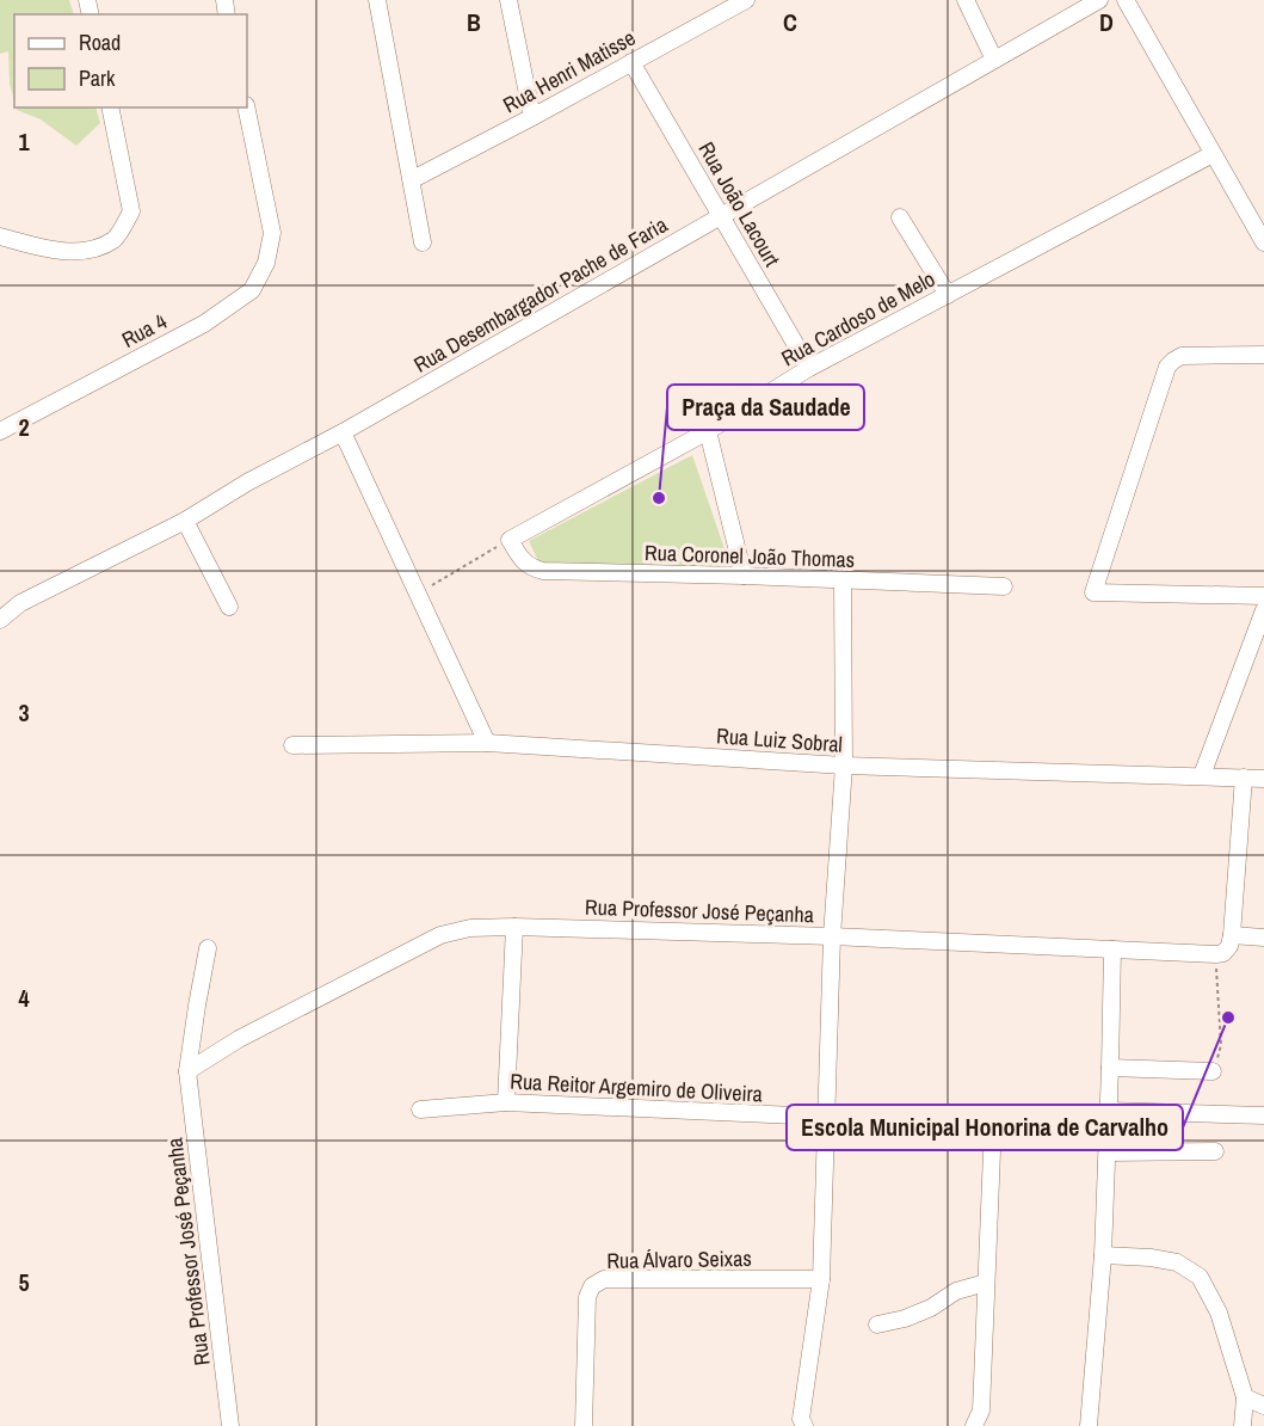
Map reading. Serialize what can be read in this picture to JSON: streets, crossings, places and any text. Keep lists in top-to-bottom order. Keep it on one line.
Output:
{"streets":{"street":["Rua Henri Matisse","Rua João Lacourt","Rua Desembargador Pache de Faria","Rua Cardoso de Melo","Rua 4","Rua Coronel João Thomas","Rua Luiz Sobral","Rua Professor José Peçanha","Rua Reitor Argemiro de Oliveira","Rua Álvaro Seixas"]},"crossings":[["Rua Henri Matisse","Rua João Lacourt"],["Rua João Lacourt","Rua Desembargador Pache de Faria"],["Rua João Lacourt","Rua Cardoso de Melo"],["Rua Cardoso de Melo","Rua Coronel João Thomas"]],"places":["Praça da Saudade","Escola Municipal Honorina de Carvalho"],"legend":["Road","Park"],"grid":{"columns":["B","C","D"],"rows":["1","2","3","4","5"]}}
